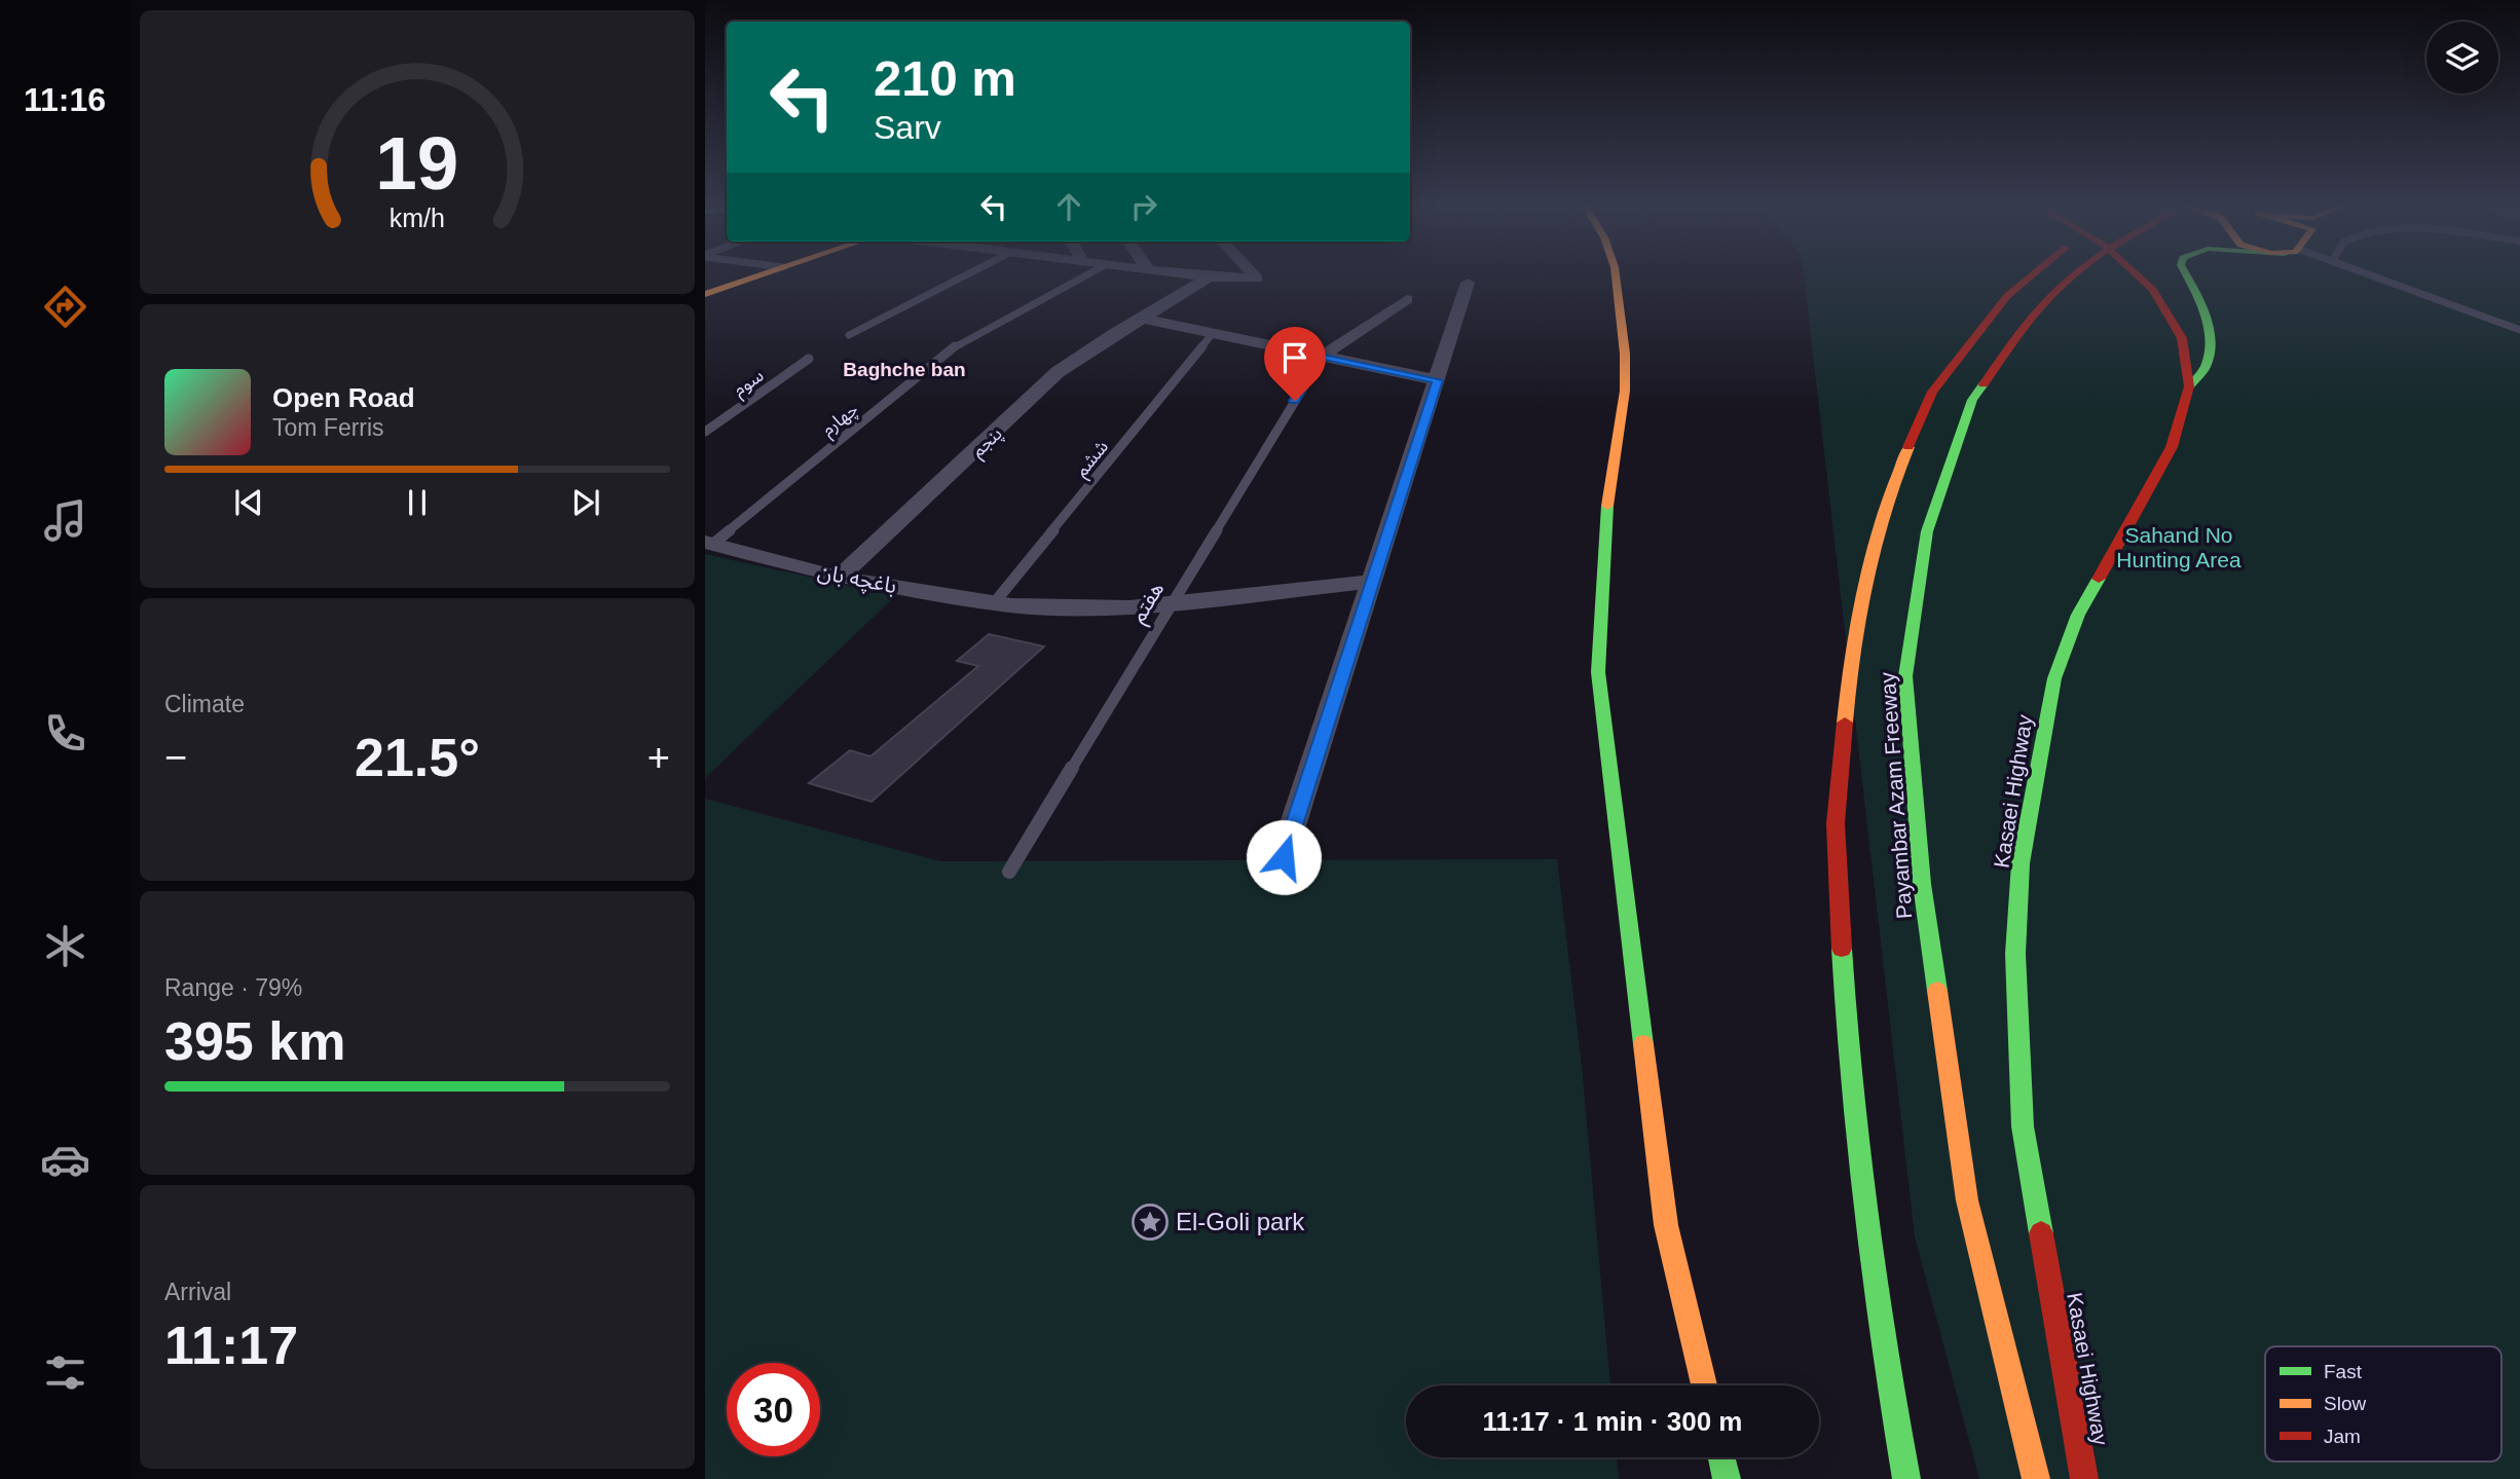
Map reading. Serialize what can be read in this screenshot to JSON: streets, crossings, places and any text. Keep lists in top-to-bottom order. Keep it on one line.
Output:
{"streets":{"main road":["Kasaei Highway","Payambar Azam Freeway"],"street":["پنجم","باغچه بان"],"lane":["سوم","چهارم","ششم","هفتم"]},"crossings":[["چهارم","باغچه بان"],["پنجم","باغچه بان"],["ششم","باغچه بان"]],"districts":["Baghche ban"],"parks":["Sahand No Hunting Area"],"places":{"place":["El-Goli park"]},"legend":["Fast","Slow","Jam"],"page":{"tabs":"11:16","turn":["210 m","Sarv"],"song":["Open Road","Tom Ferris"],"tile":["Climate",["Range · 79%","395 km"],["Arrival","11:17"]],"heat":["−","21.5°","+"],"limit":"30","trip":"11:17 · 1 min · 300 m","gauge":["19","km/h"]}}
